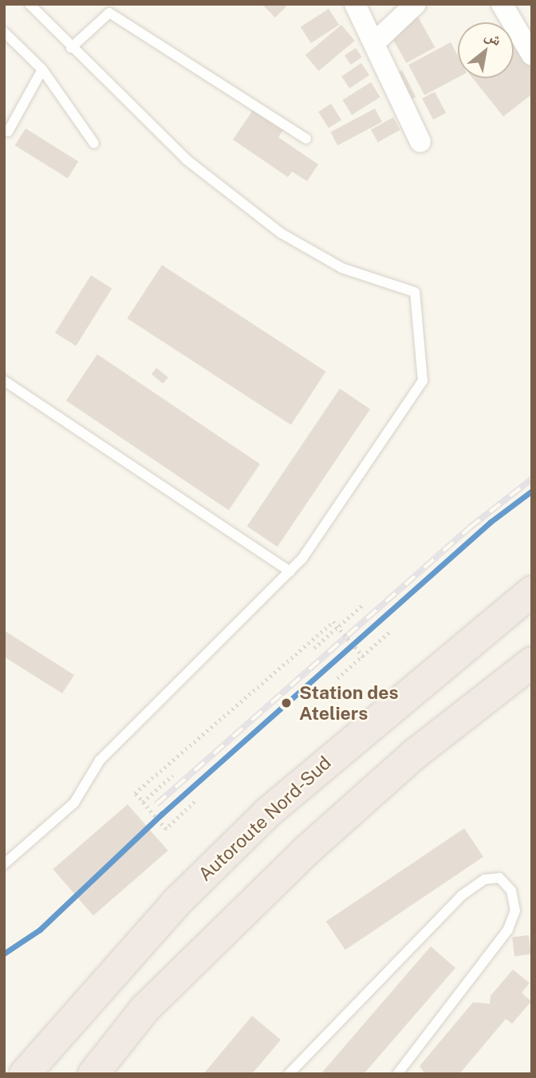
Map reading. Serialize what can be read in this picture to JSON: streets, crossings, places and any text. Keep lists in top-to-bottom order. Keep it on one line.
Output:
{"streets":{"highway":["Autoroute Nord-Sud"]},"places":["Station des Ateliers"],"north":"top right"}
